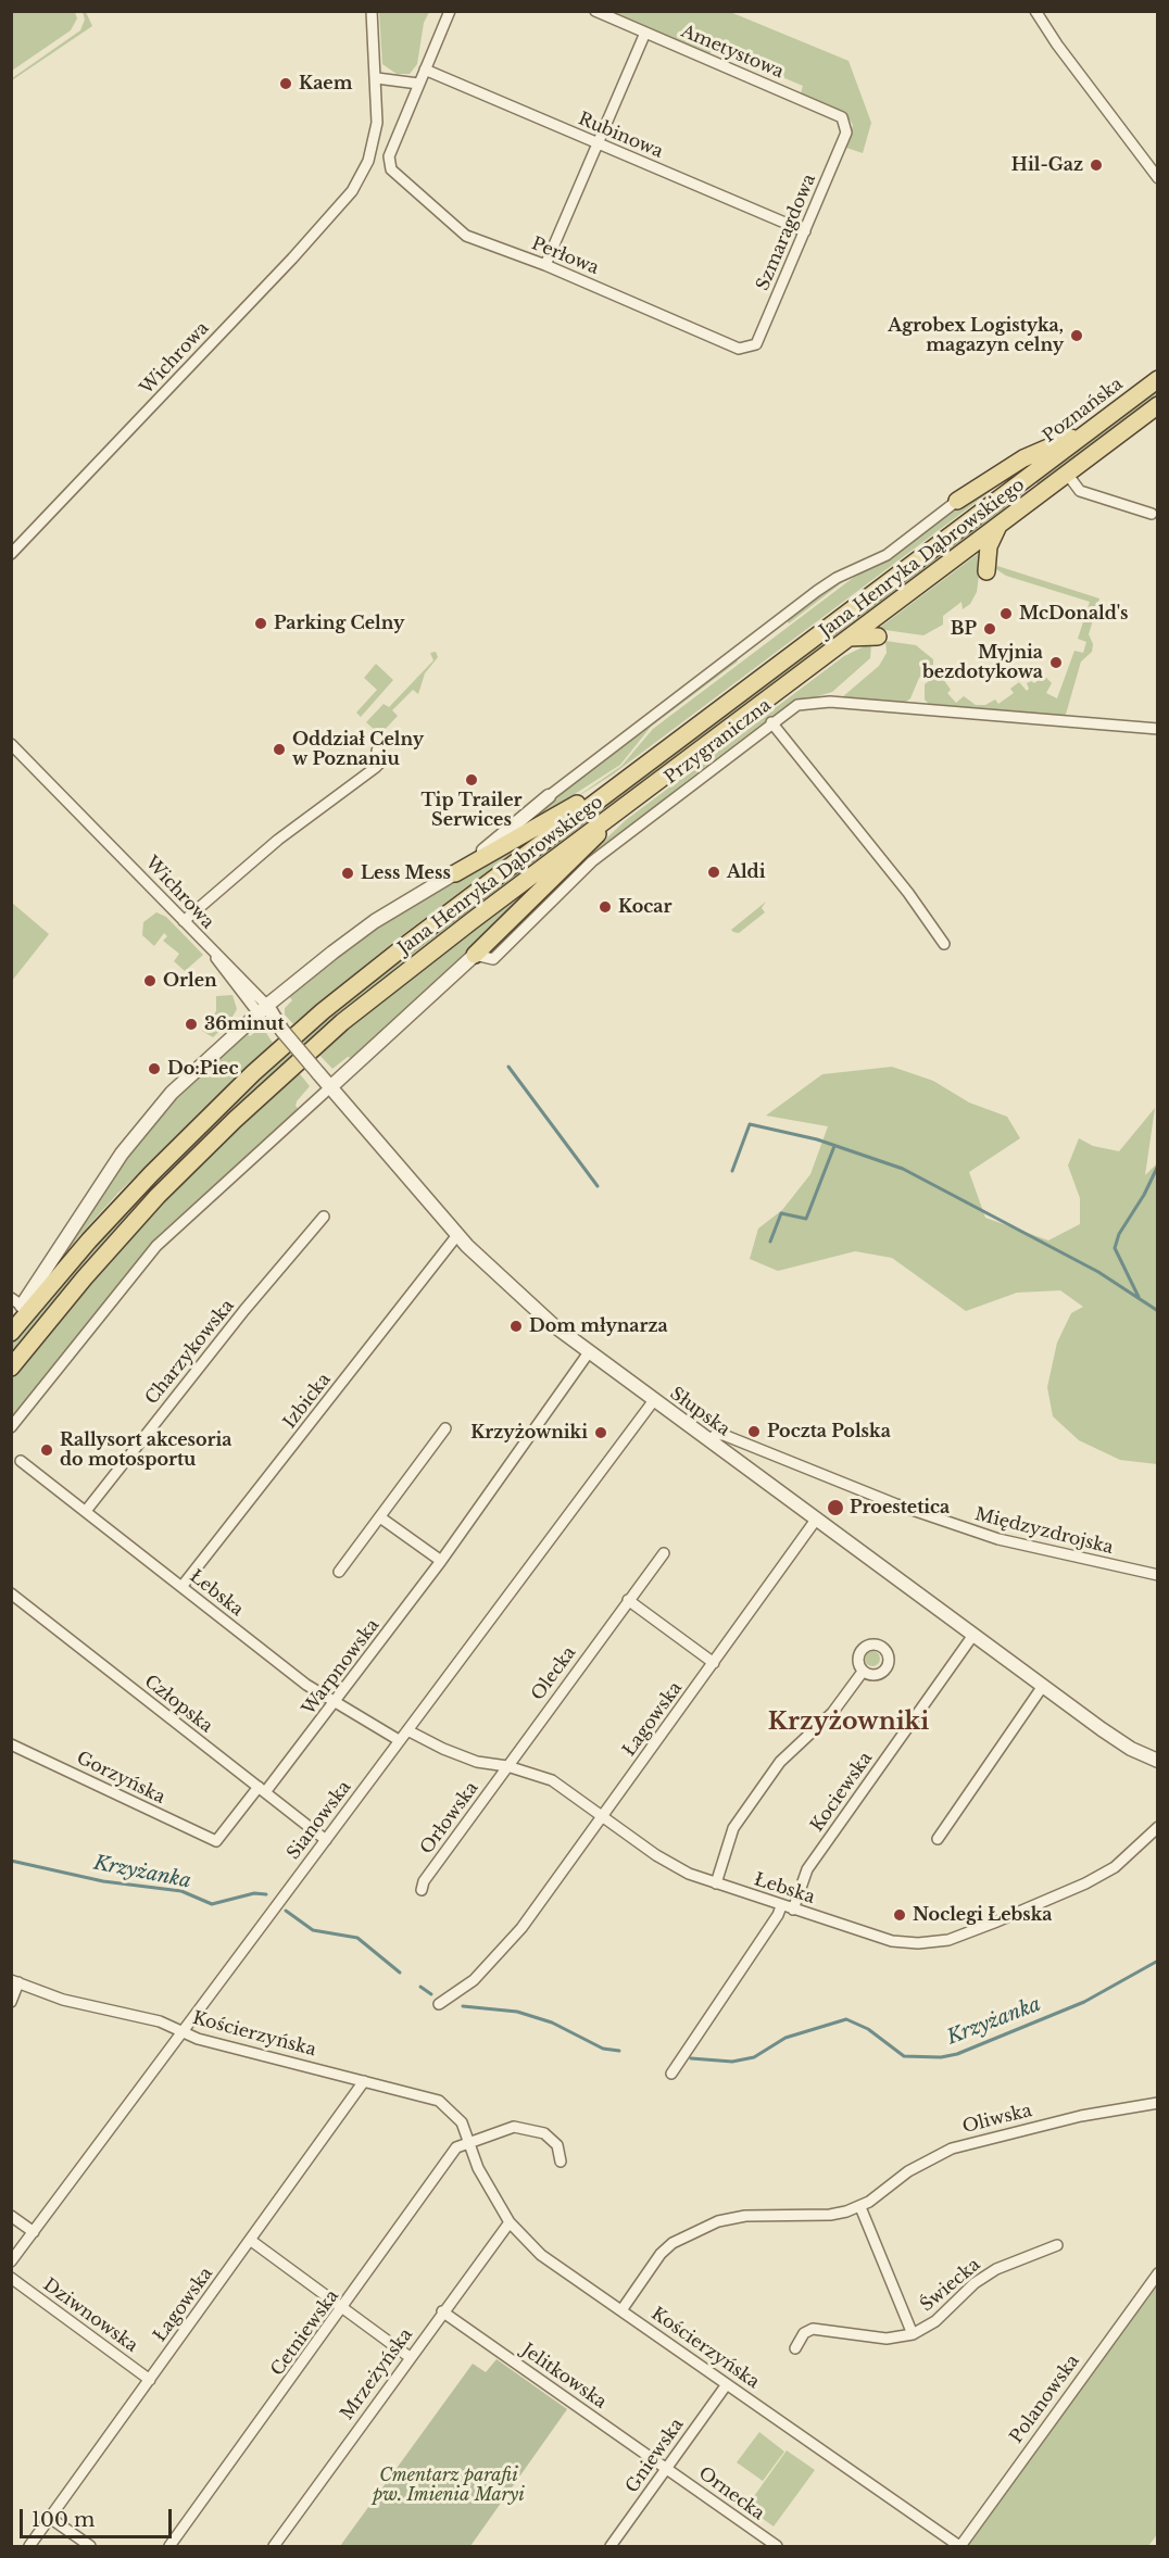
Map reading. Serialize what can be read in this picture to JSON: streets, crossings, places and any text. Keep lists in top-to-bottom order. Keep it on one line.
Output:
{"streets":{"main road":["Poznańska","Jana Henryka Dąbrowskiego"],"street":["Ametystowa","Rubinowa","Szmaragdowa","Perłowa","Wichrowa","Przygraniczna","Charzykowska","Izbicka","Słupska","Międzyzdrojska","Łebska","Warpnowska","Olecka","Człopska","Łagowska","Gorzyńska","Kociewska","Orłowska","Sianowska","Kościerzyńska","Oliwska","Świecka","Dziwnowska","Cetniewska","Mrzeżyńska","Jelitkowska","Polanowska","Gniewska","Ornecka"]},"crossings":[["Ametystowa","Szmaragdowa"],["Rubinowa","Szmaragdowa"],["Szmaragdowa","Perłowa"],["Wichrowa","Słupska"],["Poznańska","Jana Henryka Dąbrowskiego"],["Charzykowska","Łebska"],["Izbicka","Słupska"],["Izbicka","Łebska"],["Słupska","Międzyzdrojska"],["Słupska","Warpnowska"],["Słupska","Łagowska"],["Słupska","Kociewska"],["Słupska","Sianowska"],["Łebska","Warpnowska"],["Łebska","Olecka"],["Łebska","Łagowska"],["Łebska","Kociewska"],["Łebska","Orłowska"],["Łebska","Sianowska"],["Warpnowska","Człopska"],["Warpnowska","Gorzyńska"],["Olecka","Orłowska"],["Człopska","Sianowska"],["Łagowska","Kościerzyńska"],["Łagowska","Dziwnowska"],["Sianowska","Kościerzyńska"],["Kościerzyńska","Oliwska"],["Kościerzyńska","Cetniewska"],["Kościerzyńska","Mrzeżyńska"],["Kościerzyńska","Polanowska"],["Kościerzyńska","Gniewska"],["Mrzeżyńska","Jelitkowska"],["Jelitkowska","Gniewska"],["Jelitkowska","Ornecka"],["Gniewska","Ornecka"]],"districts":["Krzyżowniki"],"water":["Krzyżanka"],"parks":["Cmentarz parafii pw. Imienia Maryi"],"places":["Kaem","Hil-Gaz","Agrobex Logistyka, magazyn celny","McDonald's","Parking Celny","BP","Myjnia bezdotykowa","Oddział Celny w Poznaniu","Tip Trailer Serwices","Aldi","Less Mess","Kocar","Orlen","36minut","Do:Piec","Dom młynarza","Poczta Polska","Krzyżowniki","Rallysort akcesoria do motosportu","Proestetica","Noclegi Łebska"],"scale_bar":"100 m"}
